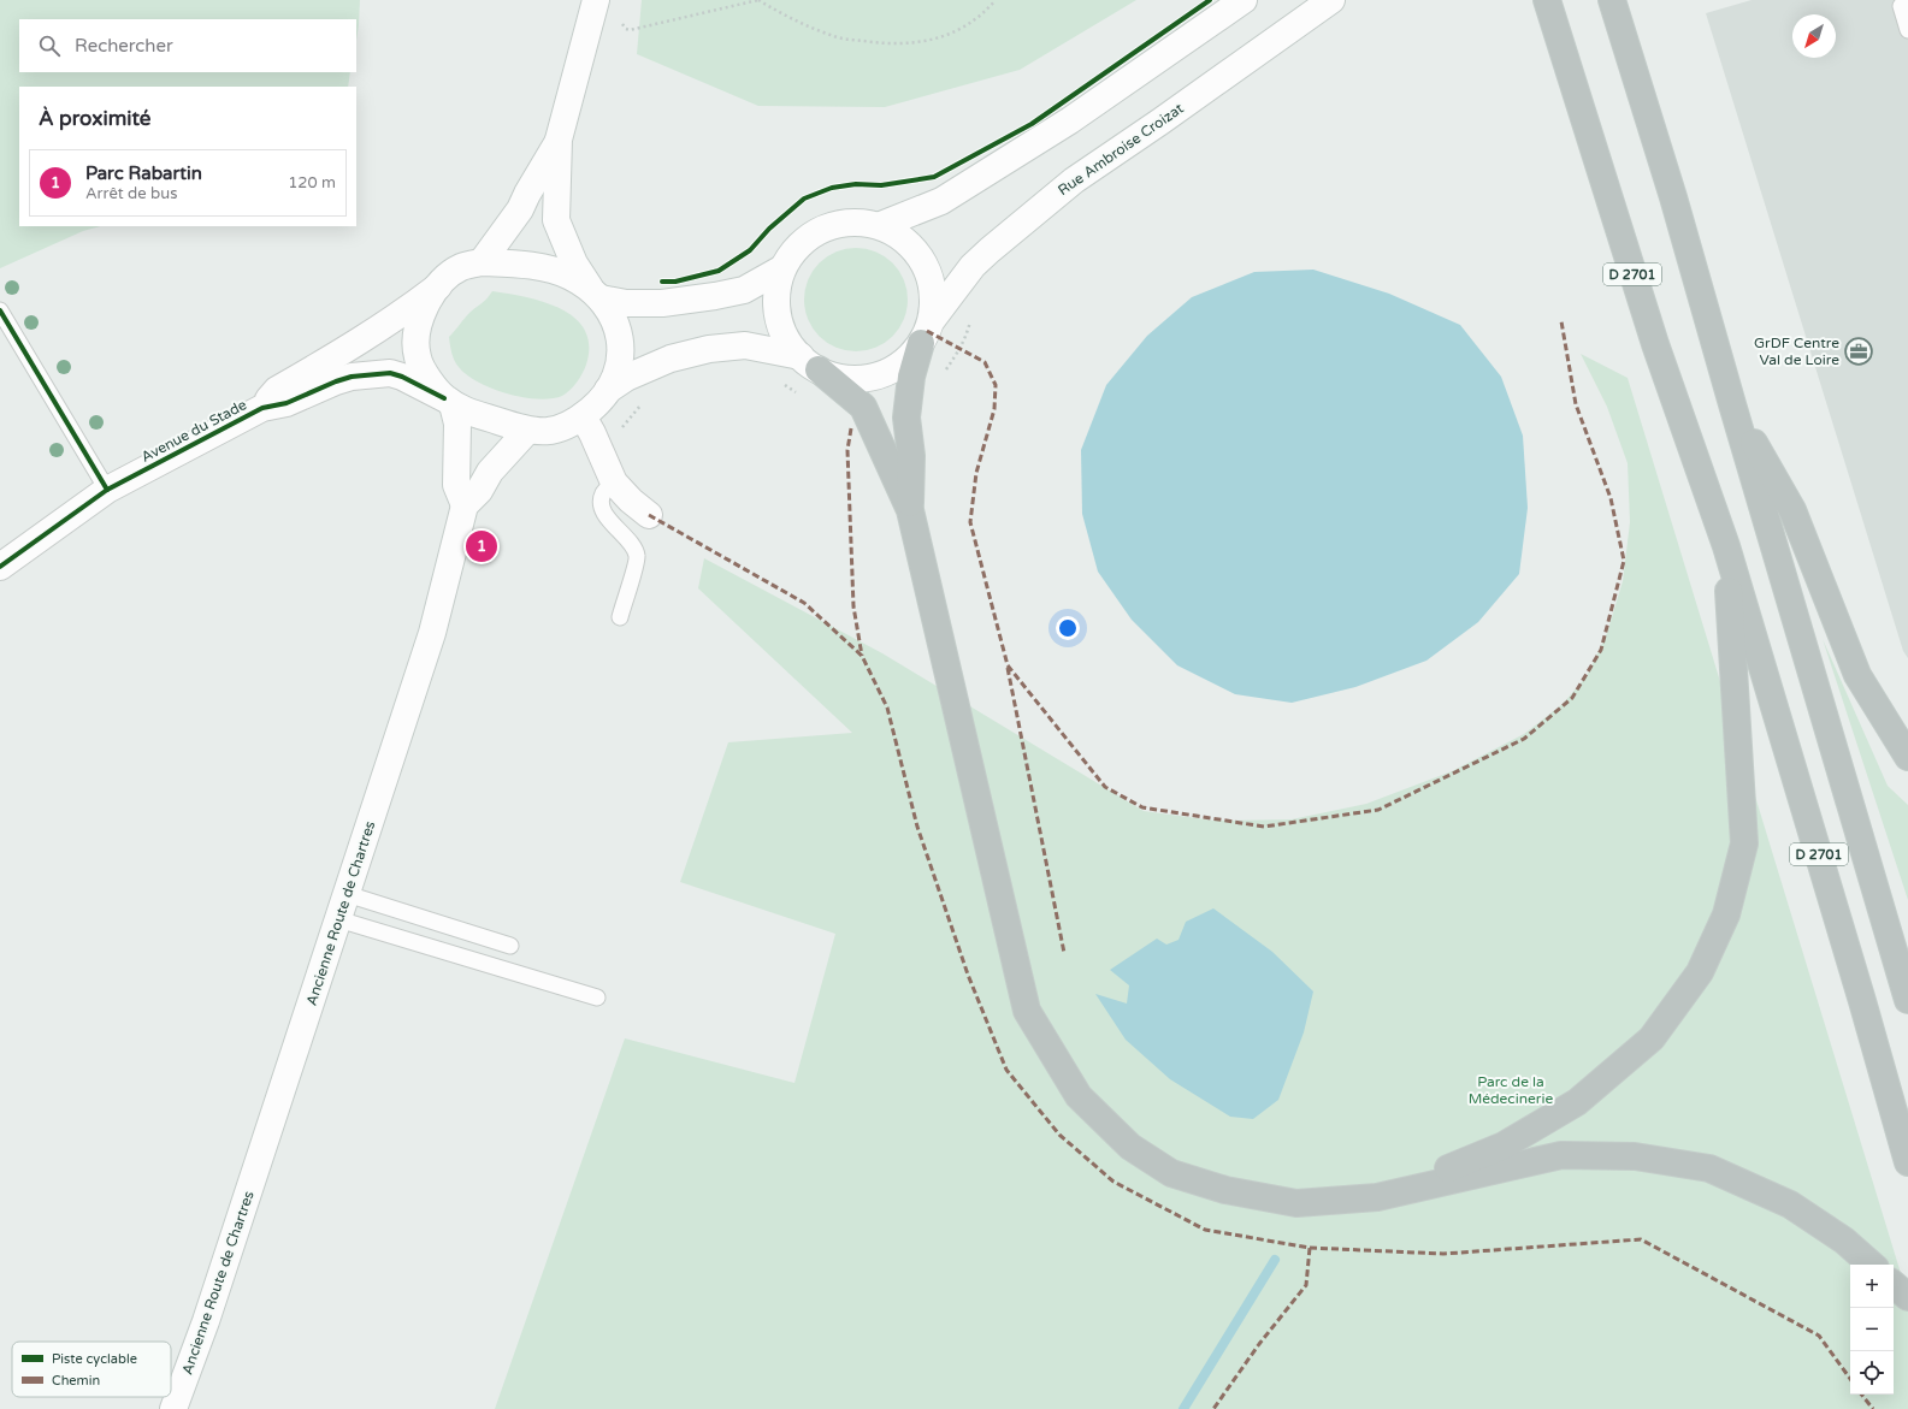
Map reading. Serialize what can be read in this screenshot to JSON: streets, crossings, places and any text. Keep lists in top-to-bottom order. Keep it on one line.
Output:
{"streets":{"highway":["D 2701"],"main road":["Rue Ambroise Croizat","Avenue du Stade","Ancienne Route de Chartres"]},"crossings":[["Avenue du Stade","Ancienne Route de Chartres"]],"parks":["Parc de la Médecinerie"],"places":{"office":["GrDF Centre Val de Loire"]},"legend":["Piste cyclable","Chemin"],"north":"bottom left","page":{"search":"Rechercher","heading":"À proximité","list":[{"mark":"1","name":"Parc Rabartin","note":"Arrêt de bus","value":"120 m"}],"pins":"1","map_buttons":["+","−"]}}
